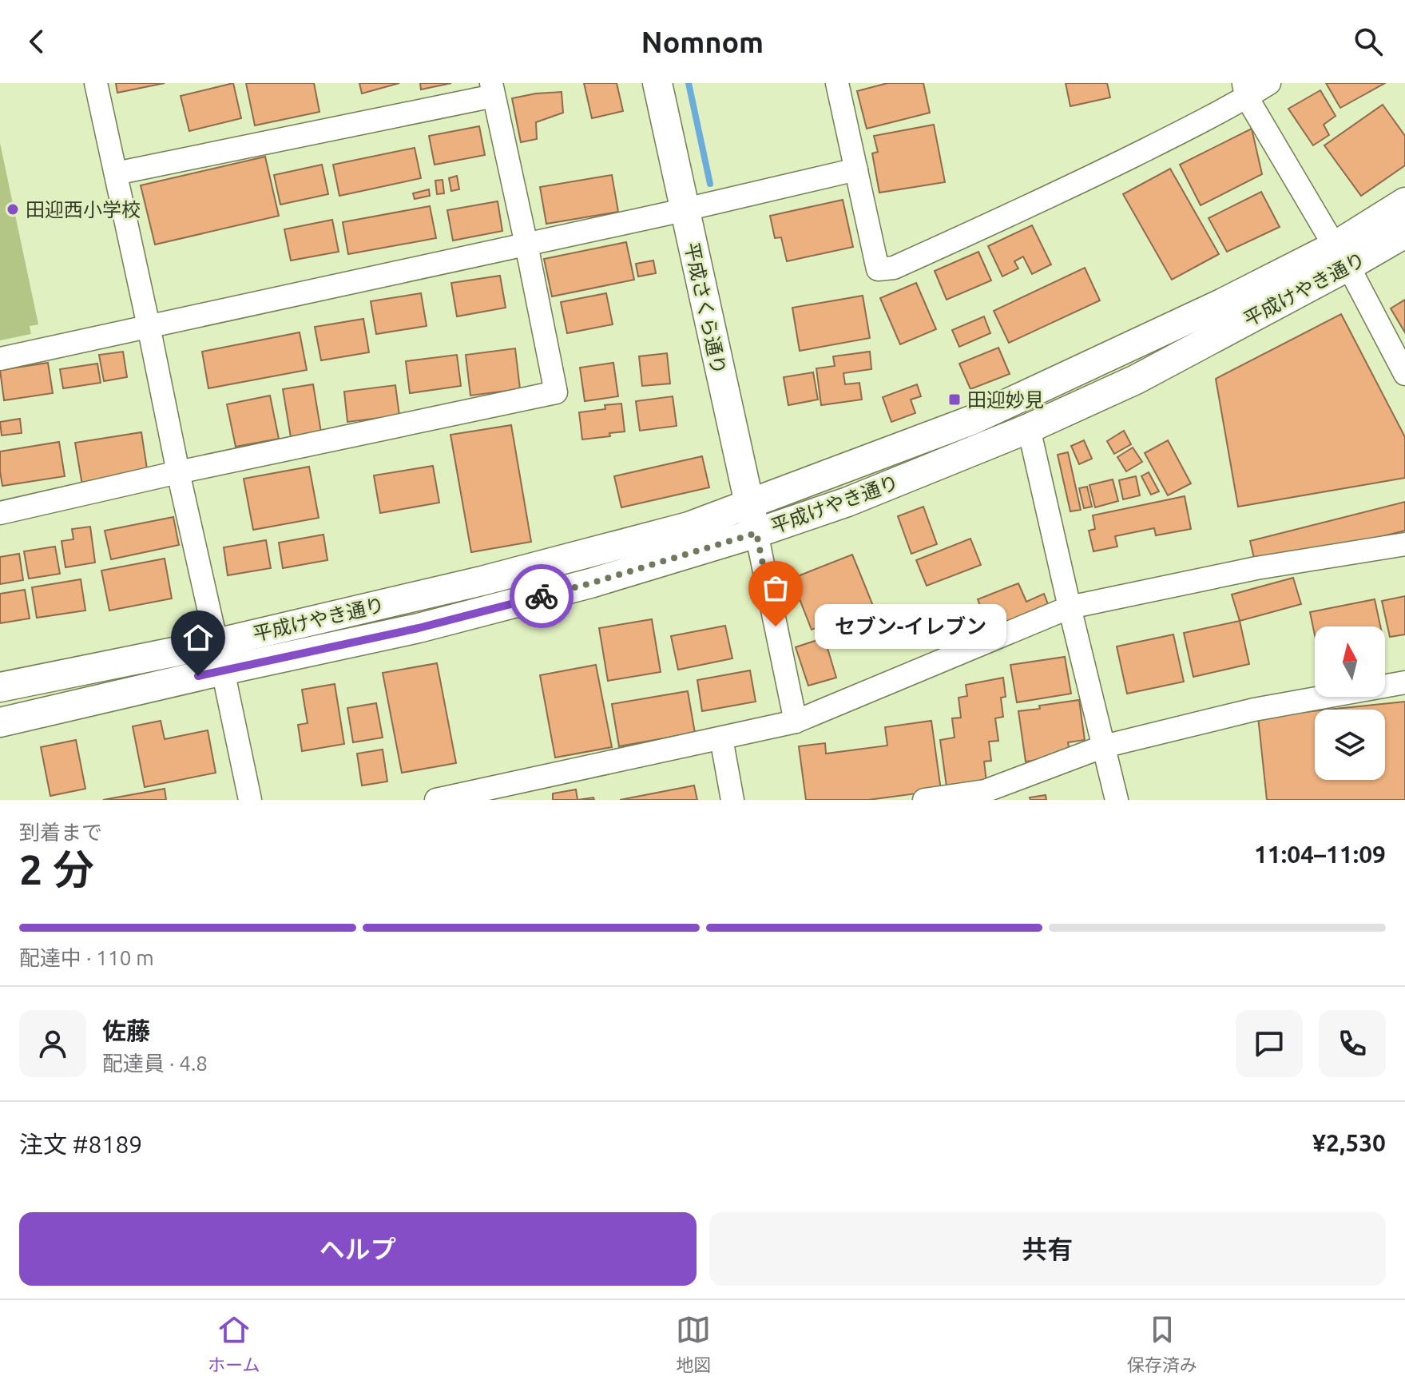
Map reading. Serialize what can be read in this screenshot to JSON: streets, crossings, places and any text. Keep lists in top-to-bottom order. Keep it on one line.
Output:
{"streets":{"street":["平成けやき通り","平成さくら通り"]},"crossings":[["平成けやき通り","平成さくら通り"]],"places":{"other":["田迎西小学校","セブン-イレブン"],"transit":["田迎妙見"]},"north":"top","page":{"header":"Nomnom","bubble":"セブン-イレブン","heading":["2 分","到着まで","11:04–11:09"],"panel":["佐藤","配達員 · 4.8","注文 #8189","¥2,530"],"bar":"配達中 · 110 m","buttons":["ヘルプ","共有"],"tabs":["ホーム","地図","保存済み"]}}
